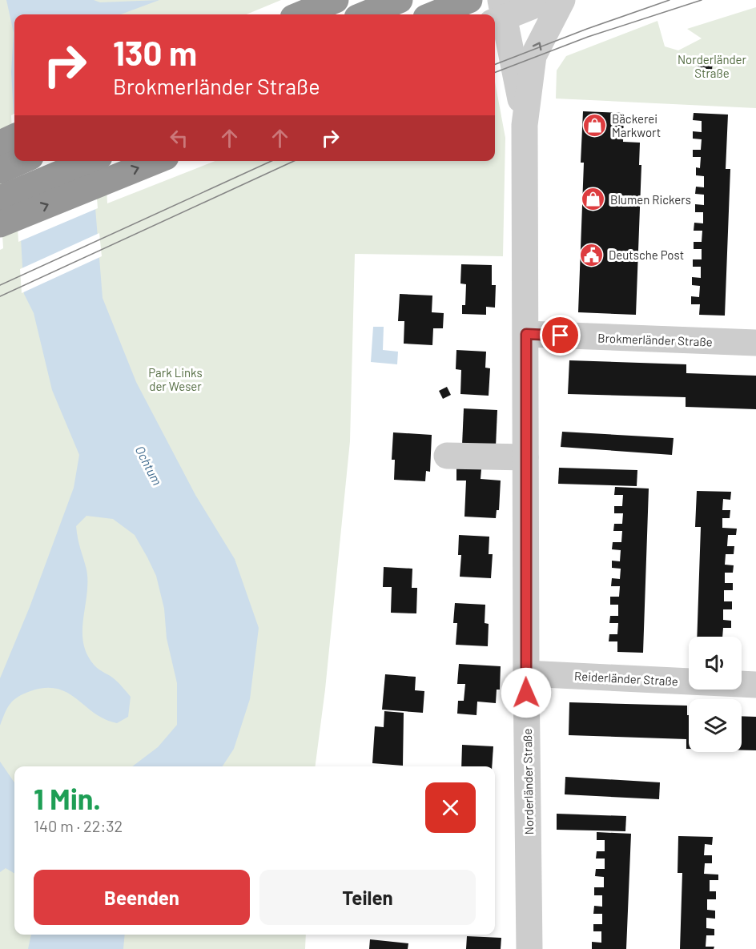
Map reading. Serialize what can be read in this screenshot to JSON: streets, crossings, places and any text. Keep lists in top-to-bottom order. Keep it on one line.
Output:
{"streets":{"street":["Brokmerländer Straße","Reiderländer Straße","Norderländer Straße"]},"crossings":[["Brokmerländer Straße","Norderländer Straße"],["Reiderländer Straße","Norderländer Straße"]],"water":["Ochtum"],"parks":["Norderländer Straße","Park Links der Weser"],"places":{"shop":["Bäckerei Markwort","Blumen Rickers"],"public building":["Deutsche Post"]},"page":{"turn":["130 m","Brokmerländer Straße"],"heading":["1 Min.","140 m · 22:32"],"buttons":["Beenden","Teilen"]}}
